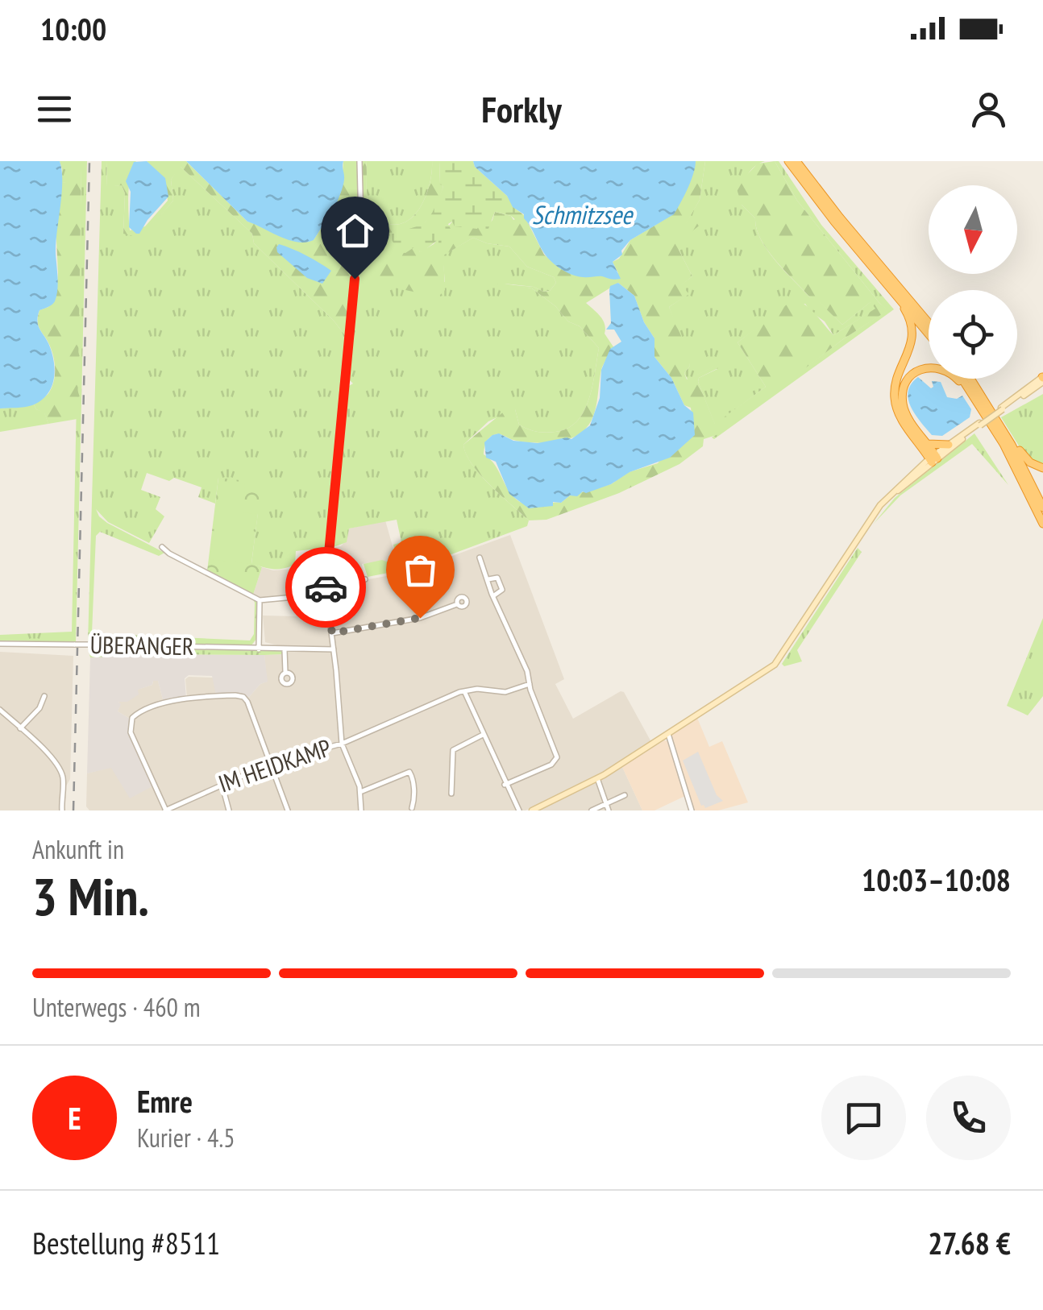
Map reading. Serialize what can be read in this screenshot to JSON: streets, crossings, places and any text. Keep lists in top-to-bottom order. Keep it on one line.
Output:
{"streets":{"street":["ÜBERANGER","IM HEIDKAMP"]},"water":["Schmitzsee"],"north":"bottom","page":{"status":"10:00","header":"Forkly","heading":["3 Min.","Ankunft in","10:03–10:08"],"panel":["Emre","Kurier · 4.5","Bestellung #8511","27.68 €"],"bar":"Unterwegs · 460 m","round":"E"}}
